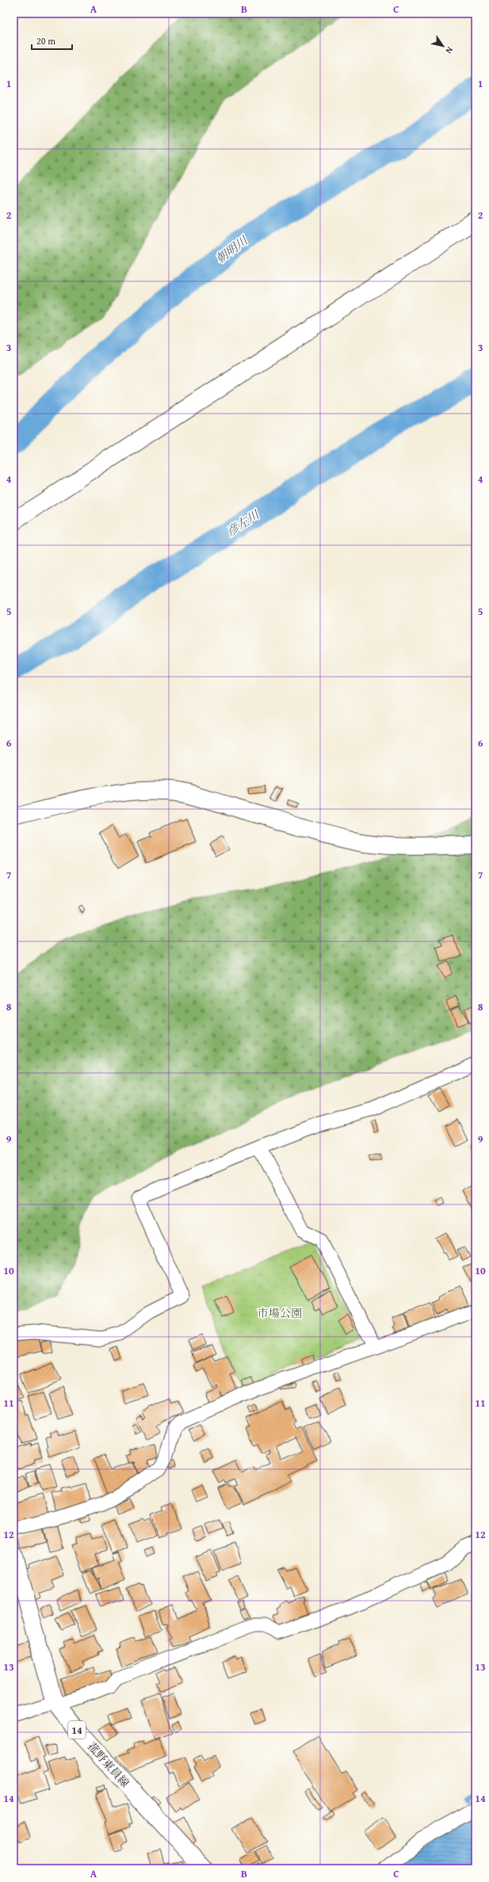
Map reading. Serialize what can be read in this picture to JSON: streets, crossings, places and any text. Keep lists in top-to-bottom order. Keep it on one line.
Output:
{"streets":{"street":["14","菰野東員線"]},"water":["朝明川","彦左川"],"parks":["市場公園"],"scale_bar":"20 m","north":"bottom right","grid":{"columns":["A","B","C"],"rows":["1","2","3","4","5","6","7","8","9","10","11","12","13","14"]}}
